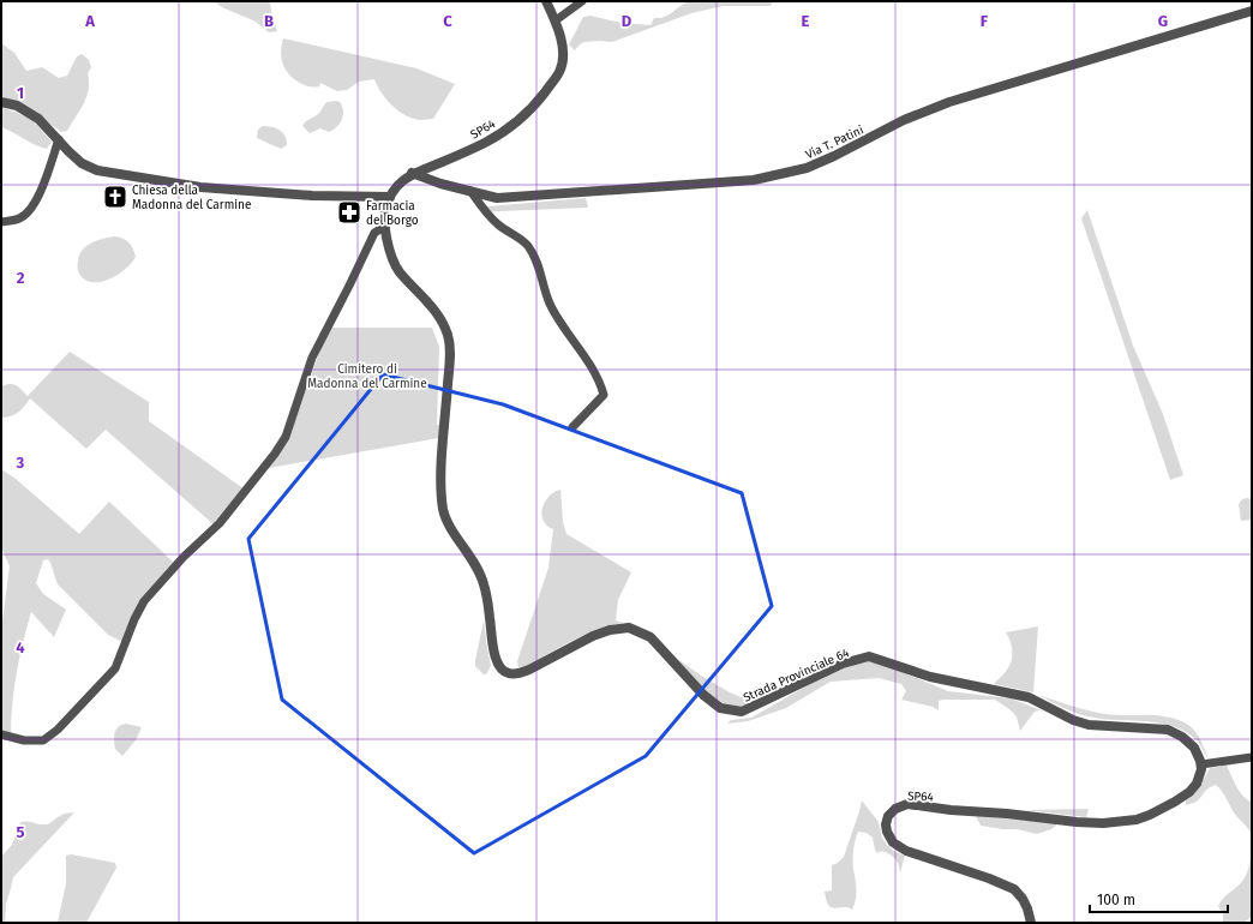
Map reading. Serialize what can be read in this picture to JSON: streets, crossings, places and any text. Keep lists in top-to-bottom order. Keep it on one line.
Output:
{"streets":{"street":["SP64","Via T. Patini","Strada Provinciale 64"]},"crossings":[["SP64","Via T. Patini"],["SP64","Strada Provinciale 64"]],"parks":["Cimitero di Madonna del Carmine"],"places":{"church":["Chiesa della Madonna del Carmine"],"pharmacy":["Farmacia del Borgo"]},"scale_bar":"100 m","grid":{"columns":["A","B","C","D","E","F","G"],"rows":["1","2","3","4","5"]}}
